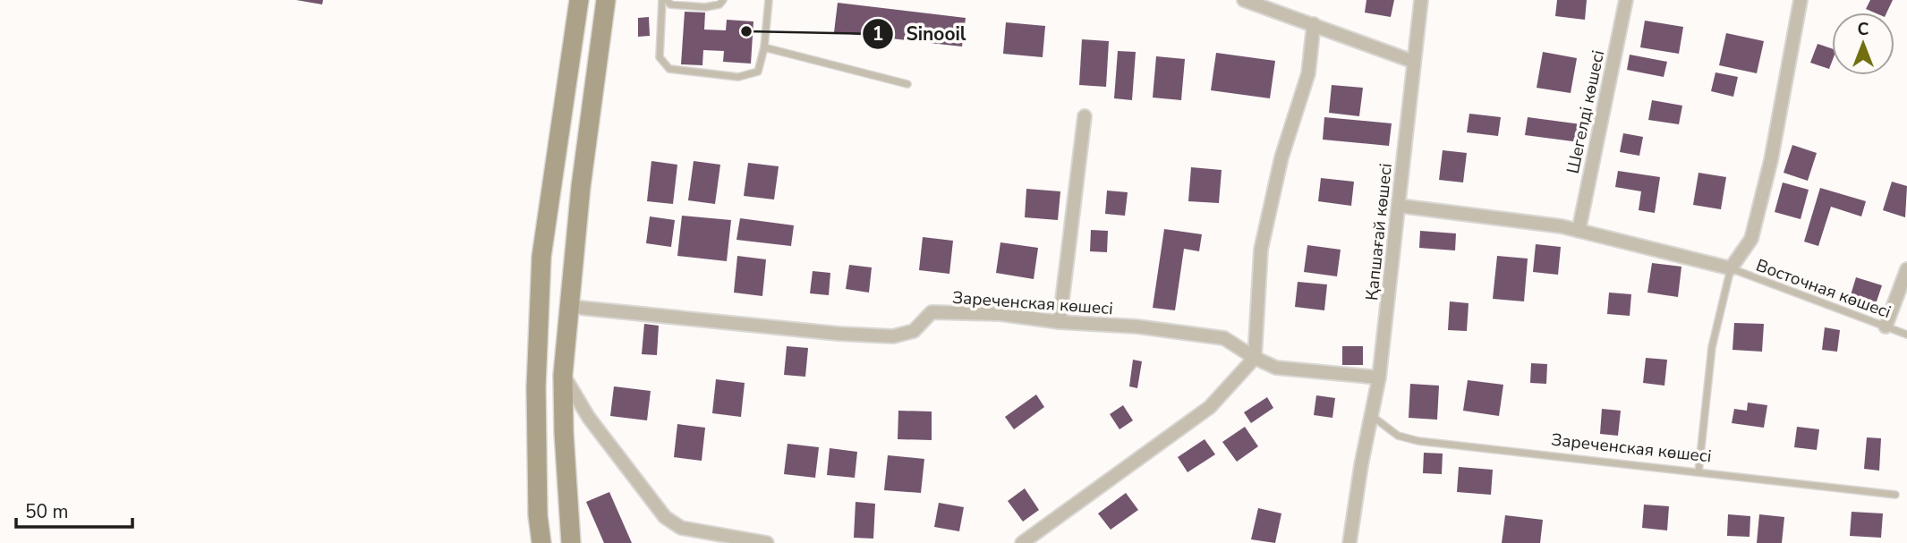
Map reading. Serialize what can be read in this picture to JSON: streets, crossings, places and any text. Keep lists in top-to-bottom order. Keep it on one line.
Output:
{"streets":{"street":["Шегелді көшесі","Қапшағай көшесі","Зареченская көшесі"],"lane":["Восточная көшесі"]},"crossings":[["Қапшағай көшесі","Зареченская көшесі"]],"places":["Sinooil"],"scale_bar":"50 m","north":"top"}
